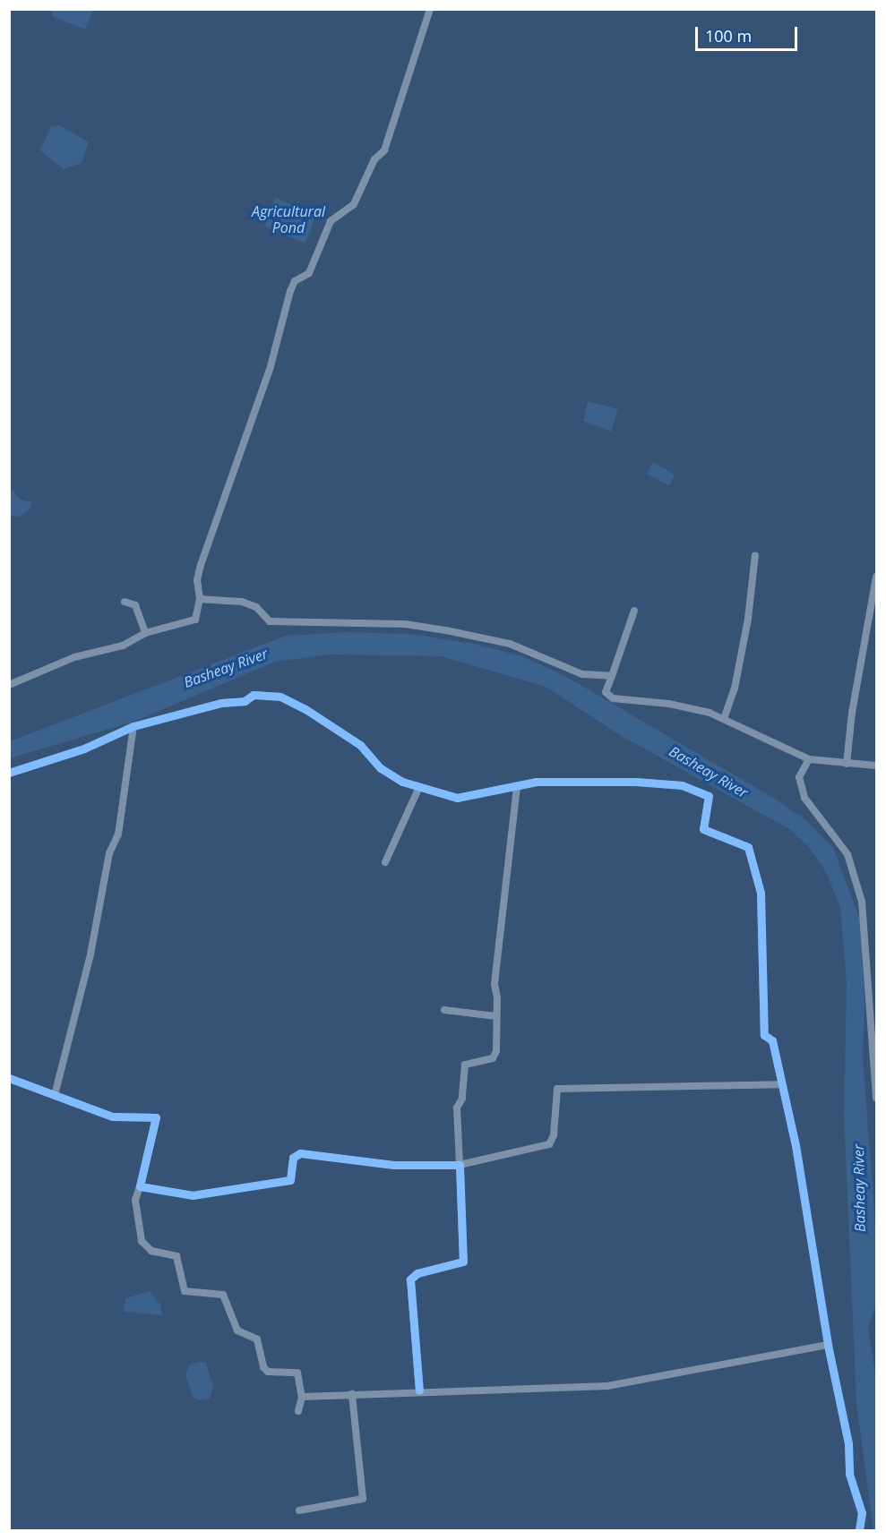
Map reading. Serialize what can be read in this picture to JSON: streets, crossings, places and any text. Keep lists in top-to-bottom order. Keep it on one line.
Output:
{"water":["Agricultural Pond","Basheay River"],"scale_bar":"100 m"}
